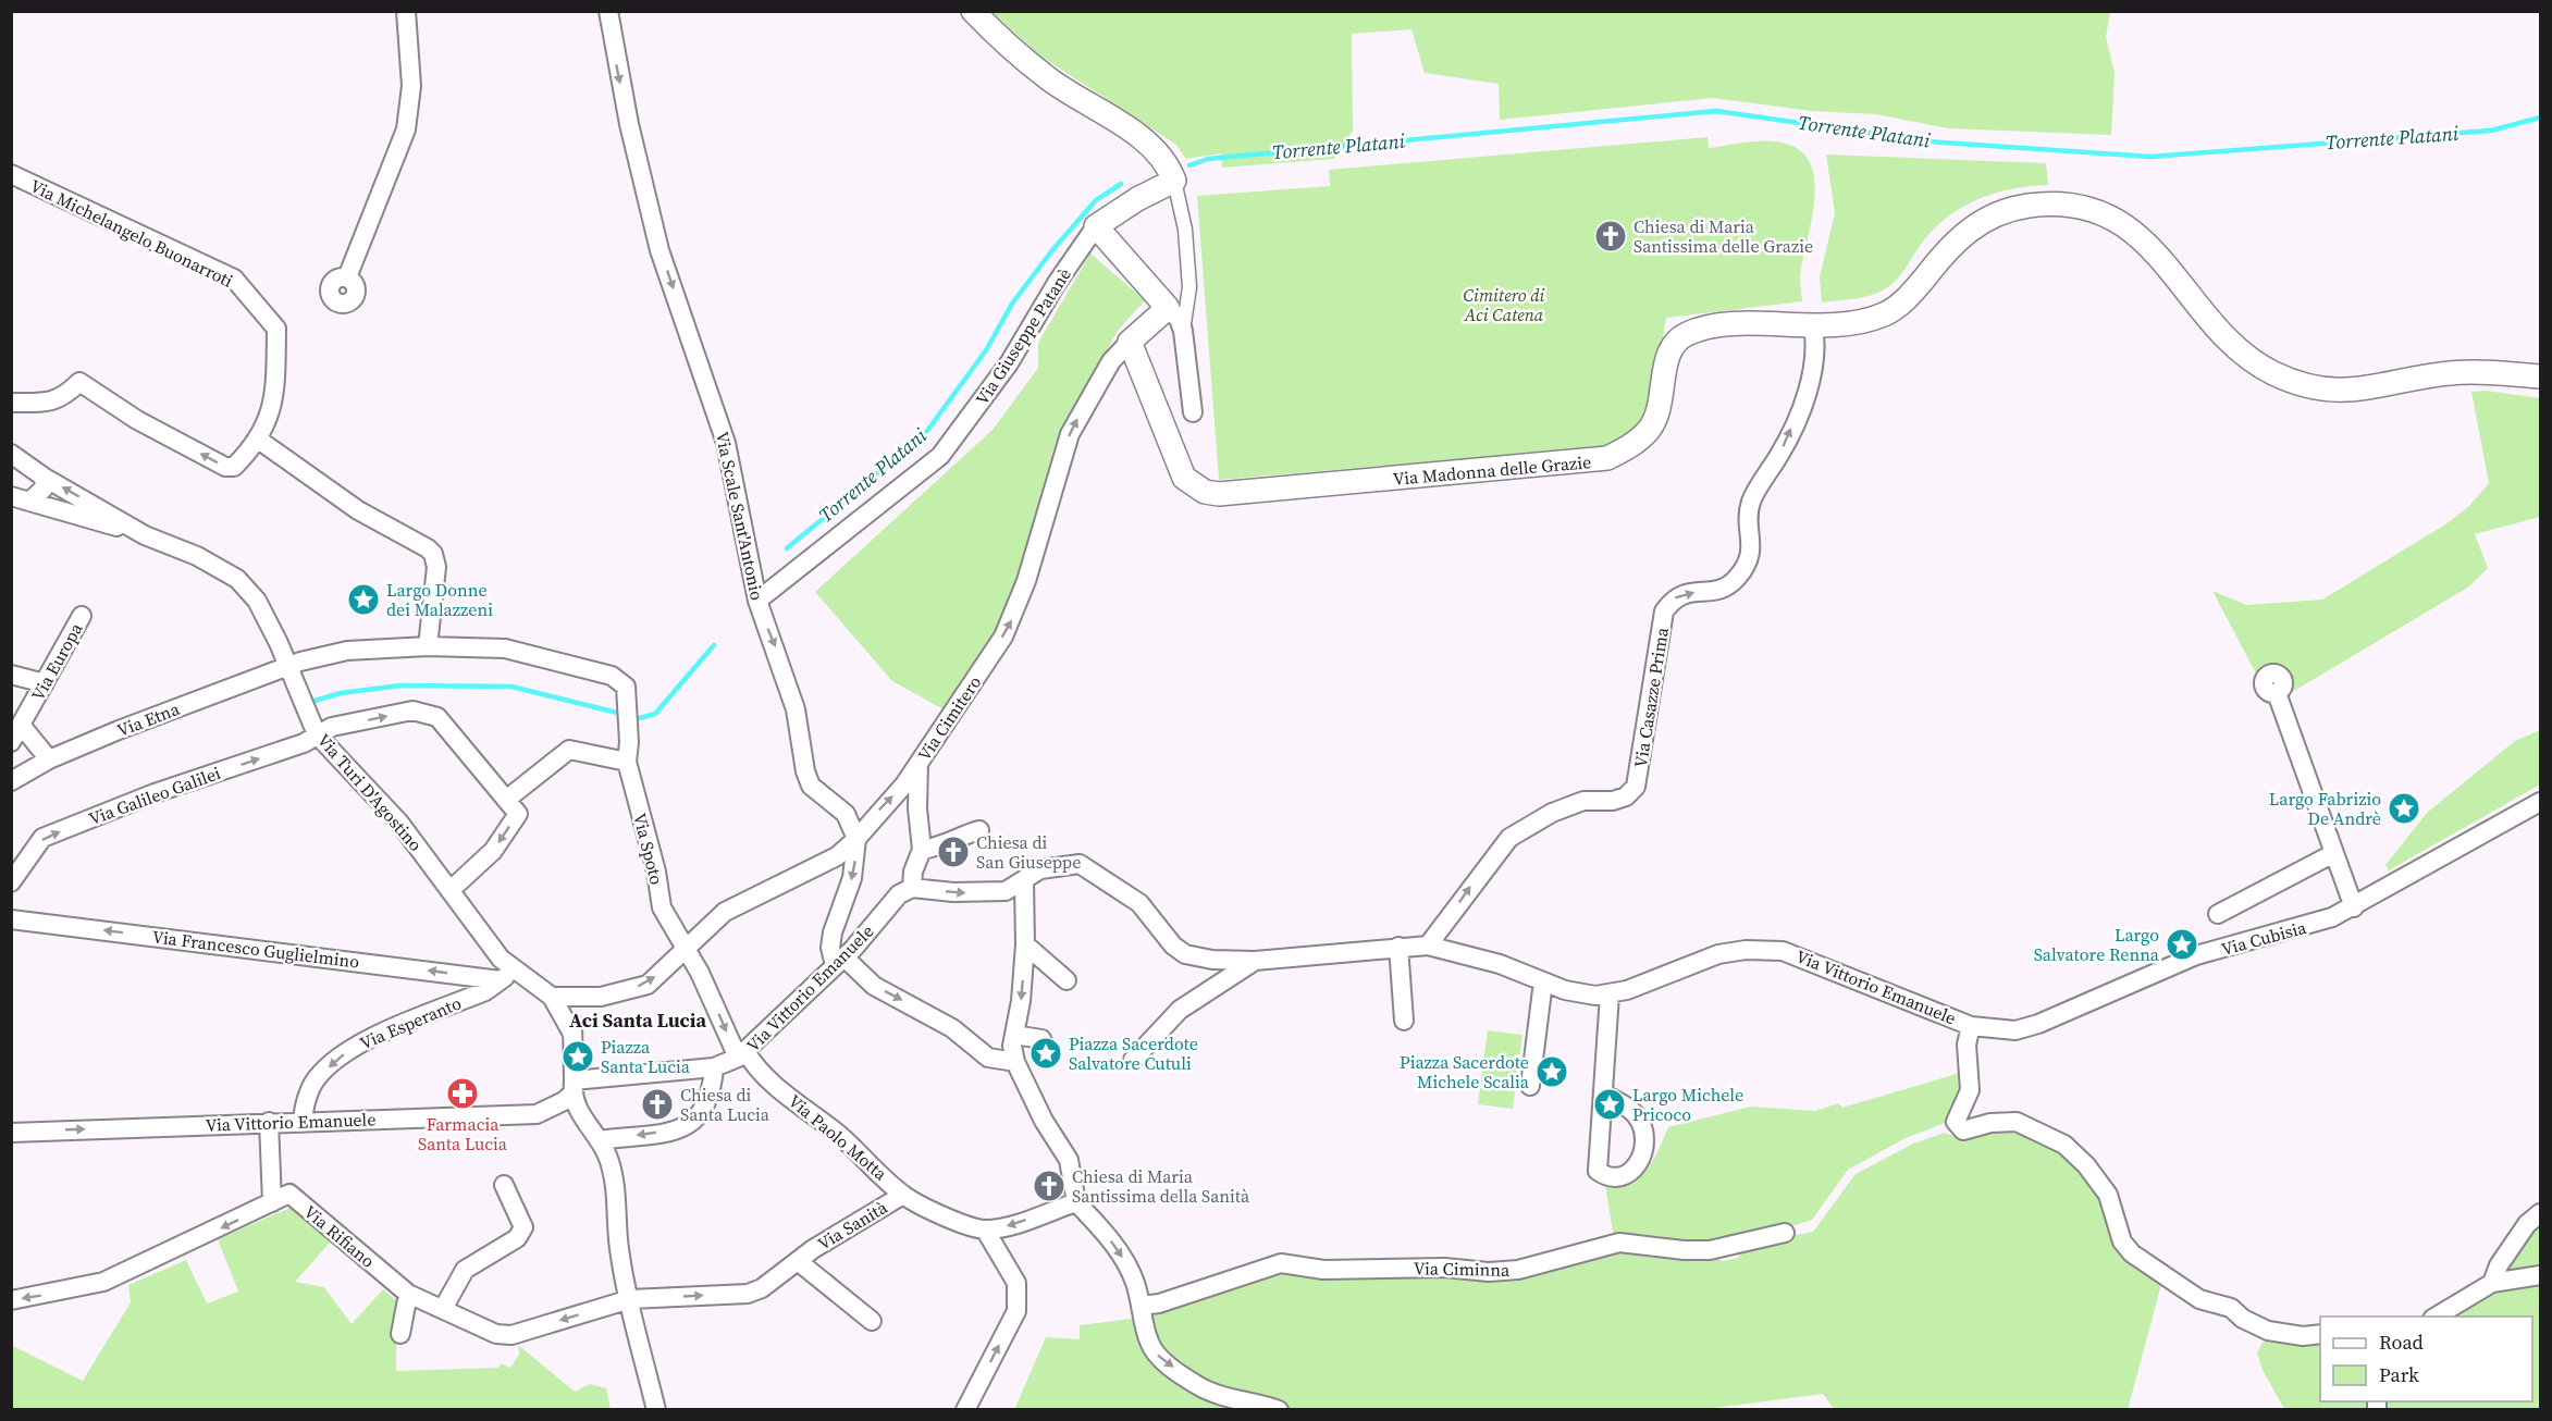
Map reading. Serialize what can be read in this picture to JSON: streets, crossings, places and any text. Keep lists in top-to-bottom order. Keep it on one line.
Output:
{"streets":{"street":["Via Michelangelo Buonarroti","Via Giuseppe Patanè","Via Madonna delle Grazie","Via Scale Sant'Antonio","Via Europa","Via Casazze Prima","Via Cimitero","Via Etna","Via Turi D'Agostino","Via Galileo Galilei","Via Spoto","Via Cubisia","Via Francesco Guglielmino","Via Vittorio Emanuele","Via Esperanto","Via Paolo Motta","Via Sanità","Via Rifiano","Via Ciminna"]},"crossings":[["Via Giuseppe Patanè","Via Scale Sant'Antonio"],["Via Madonna delle Grazie","Via Casazze Prima"],["Via Madonna delle Grazie","Via Cimitero"],["Via Scale Sant'Antonio","Via Cimitero"],["Via Casazze Prima","Via Vittorio Emanuele"],["Via Cimitero","Via Turi D'Agostino"],["Via Cimitero","Via Spoto"],["Via Etna","Via Turi D'Agostino"],["Via Etna","Via Spoto"],["Via Turi D'Agostino","Via Galileo Galilei"],["Via Turi D'Agostino","Via Francesco Guglielmino"],["Via Turi D'Agostino","Via Esperanto"],["Via Spoto","Via Vittorio Emanuele"],["Via Spoto","Via Paolo Motta"],["Via Cubisia","Via Vittorio Emanuele"],["Via Francesco Guglielmino","Via Esperanto"],["Via Vittorio Emanuele","Via Esperanto"],["Via Vittorio Emanuele","Via Paolo Motta"],["Via Paolo Motta","Via Sanità"],["Via Sanità","Via Rifiano"]],"one_way":["Via Scale Sant'Antonio","Via Casazze Prima","Via Cimitero","Via Galileo Galilei","Via Francesco Guglielmino","Via Esperanto","Via Sanità","Via Rifiano"],"districts":["Aci Santa Lucia"],"water":["Torrente Platani"],"parks":["Cimitero di Aci Catena"],"places":{"church":["Chiesa di Maria Santissima delle Grazie","Chiesa di San Giuseppe","Chiesa di Santa Lucia","Chiesa di Maria Santissima della Sanità"],"place":["Largo Donne dei Malazzeni","Largo Fabrizio De Andrè","Largo Salvatore Renna","Piazza Sacerdote Salvatore Cutuli","Piazza Santa Lucia","Piazza Sacerdote Michele Scalia","Largo Michele Pricoco"],"pharmacy":["Farmacia Santa Lucia"]},"legend":["Road","Park"]}
